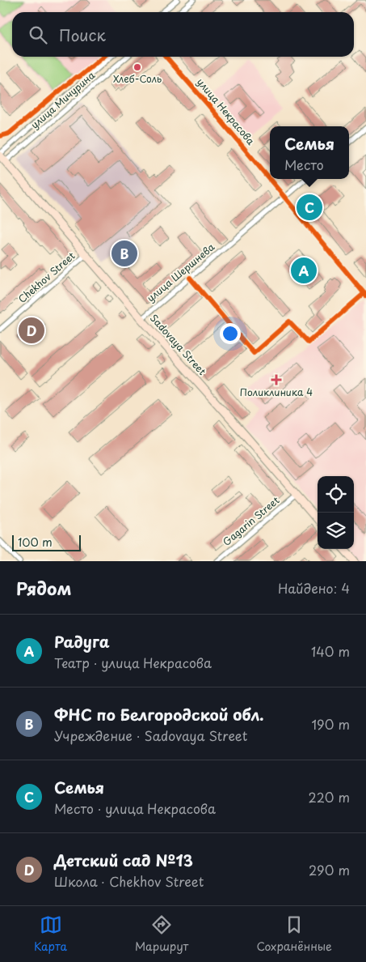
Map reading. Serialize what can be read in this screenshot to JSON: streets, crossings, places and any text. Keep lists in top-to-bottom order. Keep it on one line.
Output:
{"streets":{"main road":["Sadovaya Street"],"street":["улица Мичурина","улица Некрасова","улица Шершнева","Chekhov Street","Gagarin Street"]},"crossings":[["улица Мичурина","Sadovaya Street"],["улица Некрасова","улица Шершнева"],["улица Шершнева","Sadovaya Street"],["Chekhov Street","Sadovaya Street"],["Sadovaya Street","Gagarin Street"]],"places":{"other":["Хлеб-Соль"],"health":["Поликлиника 4"]},"scale_bar":"100 m","page":{"search":"Поиск","popup":["Семья","Место"],"pins":["C","B","A","D"],"scale":"100 m","heading":["Рядом","Найдено: 4"],"list":[{"mark":"A","name":"Радуга","note":"Театр · улица Некрасова","value":"140 m"},{"mark":"B","name":"ФНС по Белгородской обл.","note":"Учреждение · Sadovaya Street","value":"190 m"},{"mark":"C","name":"Семья","note":"Место · улица Некрасова","value":"220 m"},{"mark":"D","name":"Детский сад №13","note":"Школа · Chekhov Street","value":"290 m"}],"nav":["Карта","Маршрут","Сохранённые"]}}
